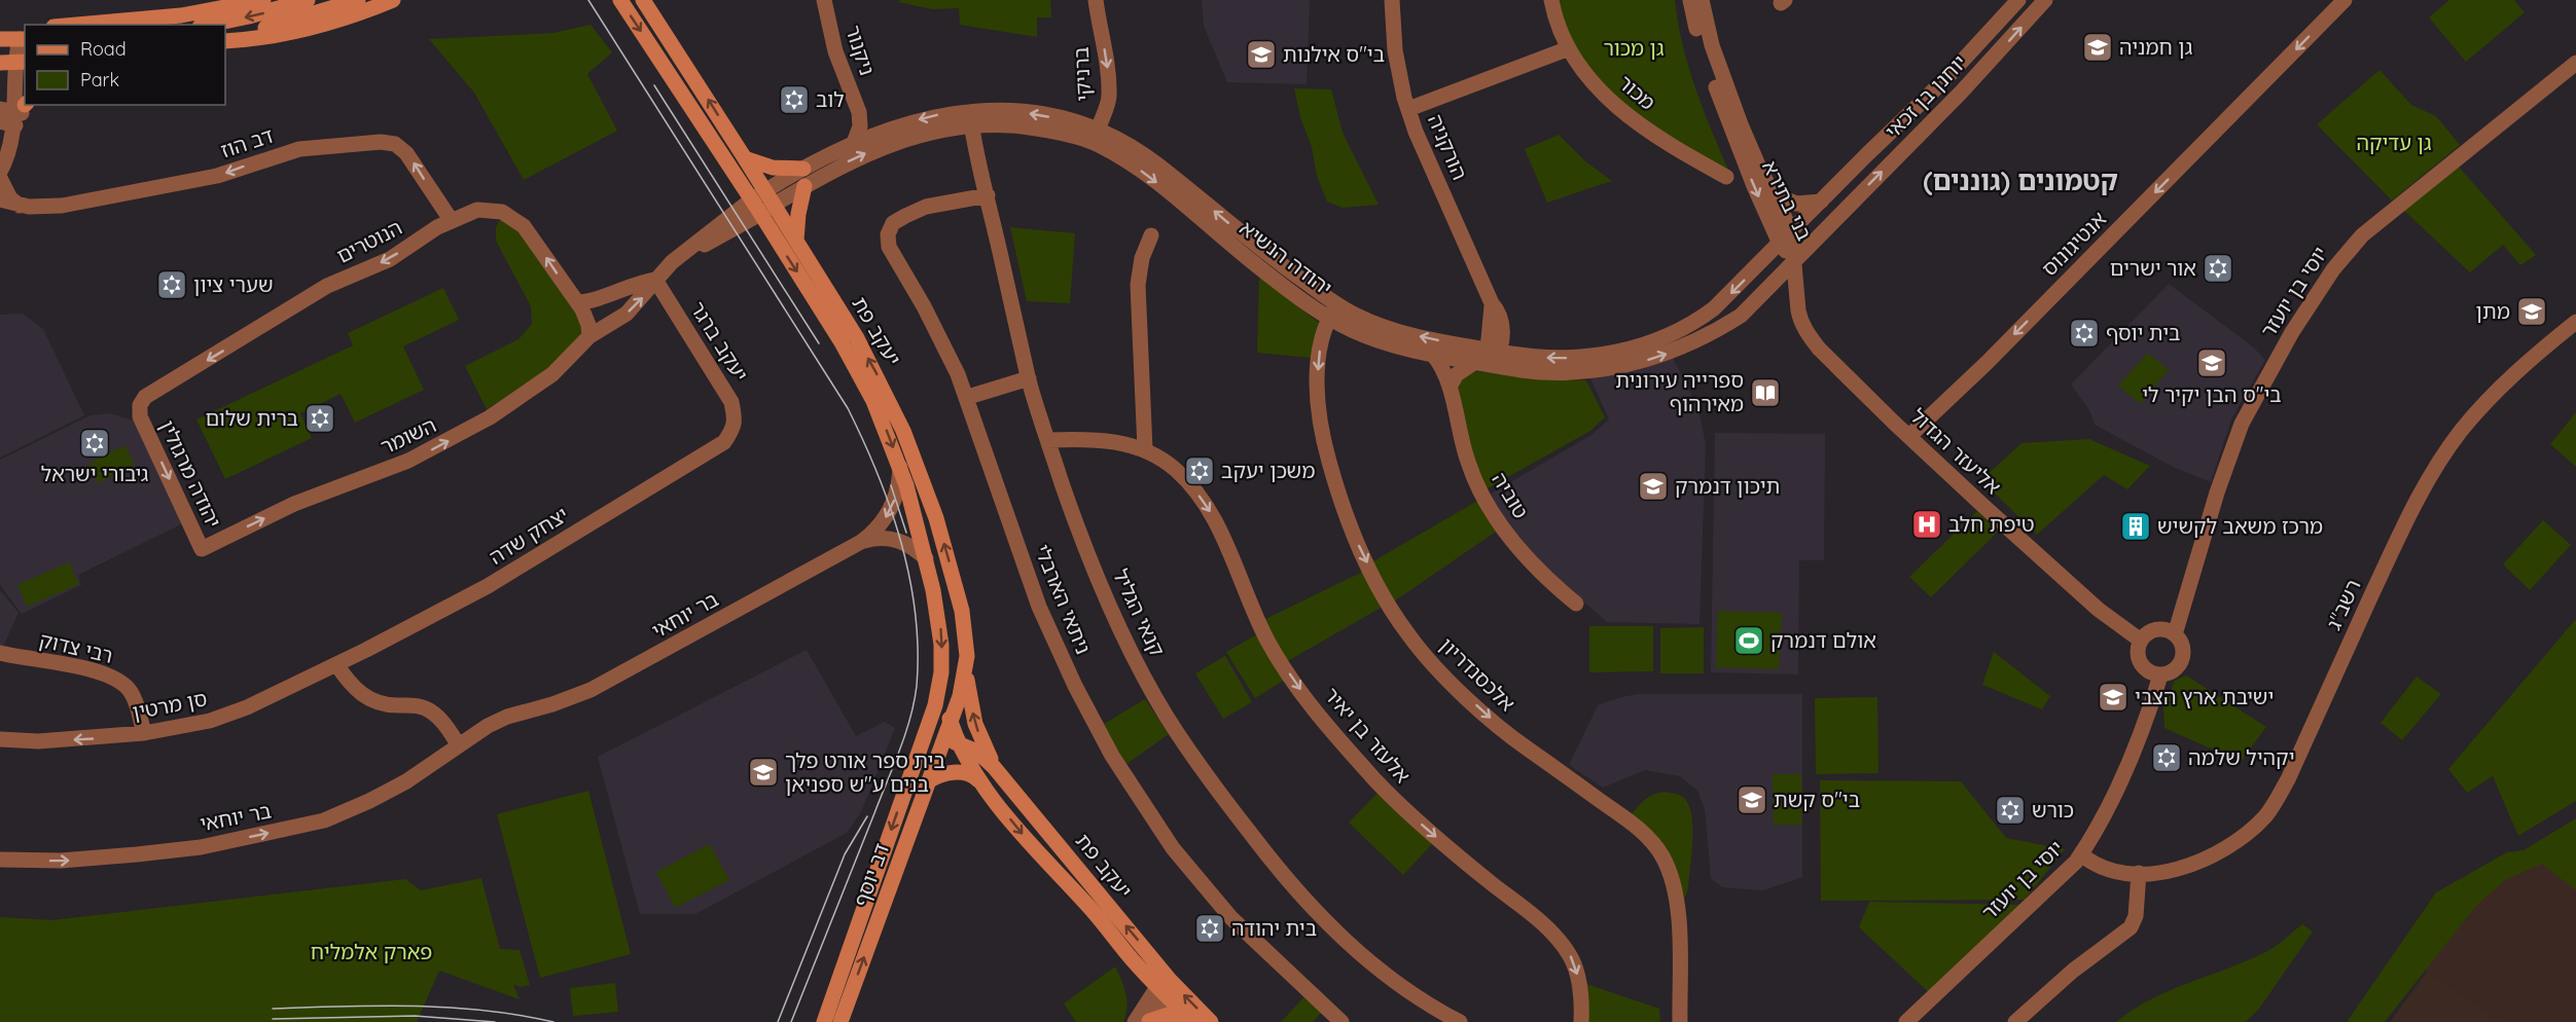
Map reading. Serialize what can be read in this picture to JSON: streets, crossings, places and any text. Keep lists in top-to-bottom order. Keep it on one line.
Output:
{"streets":{"main road":["יעקב פת","דב יוסף"],"street":["ניקנור","ברניקי","מכור","יוחנן בן זכאי","דב הוז","הורקניה","בני בתירא","הנוטרים","אנטיגונוס","יהודה הנשיא","יוסי בן יועזר","יעקב ברגר","השומר","אליעזר הגדול","יהודה מרגולין","טוביה","יצחק שדה","ניתאי הארבלי","רשב\"ג","קנאי הגליל","בר יוחאי","רבי צדוק","אלכסנדריון","סן מרטין","אלעזר בן יאיר"]},"crossings":[["ברניקי","יהודה הנשיא"],["יוחנן בן זכאי","בני בתירא"],["יוחנן בן זכאי","יהודה הנשיא"],["יוחנן בן זכאי","אליעזר הגדול"],["דב הוז","הנוטרים"],["הורקניה","יהודה הנשיא"],["בני בתירא","יהודה הנשיא"],["בני בתירא","אליעזר הגדול"],["הנוטרים","השומר"],["הנוטרים","יהודה מרגולין"],["אנטיגונוס","אליעזר הגדול"],["יהודה הנשיא","יעקב פת"],["יהודה הנשיא","אליעזר הגדול"],["יהודה הנשיא","טוביה"],["יהודה הנשיא","קנאי הגליל"],["יהודה הנשיא","אלכסנדריון"],["יוסי בן יועזר","אליעזר הגדול"],["יוסי בן יועזר","רשב\"ג"],["יעקב פת","בר יוחאי"],["יעקב פת","דב יוסף"],["יעקב ברגר","השומר"],["יעקב ברגר","יצחק שדה"],["השומר","יהודה מרגולין"],["יצחק שדה","סן מרטין"],["ניתאי הארבלי","קנאי הגליל"],["קנאי הגליל","אלעזר בן יאיר"],["רבי צדוק","סן מרטין"]],"one_way":["ברניקי","דב הוז","הנוטרים","אנטיגונוס","השומר","יהודה מרגולין","אלכסנדריון","סן מרטין","אלעזר בן יאיר"],"districts":["קטמונים (גוננים)"],"parks":["גן מכור","גן עדיקה","פארק אלמליח"],"places":{"school or university":["גן חמניה","בי\"ס אילנות","מתן","בי\"ס הבן יקיר לי","תיכון דנמרק","ישיבת ארץ הצבי","בית ספר אורט פלך בנים ע\"ש ספניאן","בי\"ס קשת"],"synagogue":["לוב","אור ישרים","שערי ציון","בית יוסף","ברית שלום","גיבורי ישראל","משכן יעקב","יקהיל שלמה","כורש","בית יהודה"],"library":["ספרייה עירונית מאירהוף"],"hospital":["טיפת חלב"],"building":["מרכז משאב לקשיש"],"sports":["אולם דנמרק"]},"legend":["Road","Park"]}
